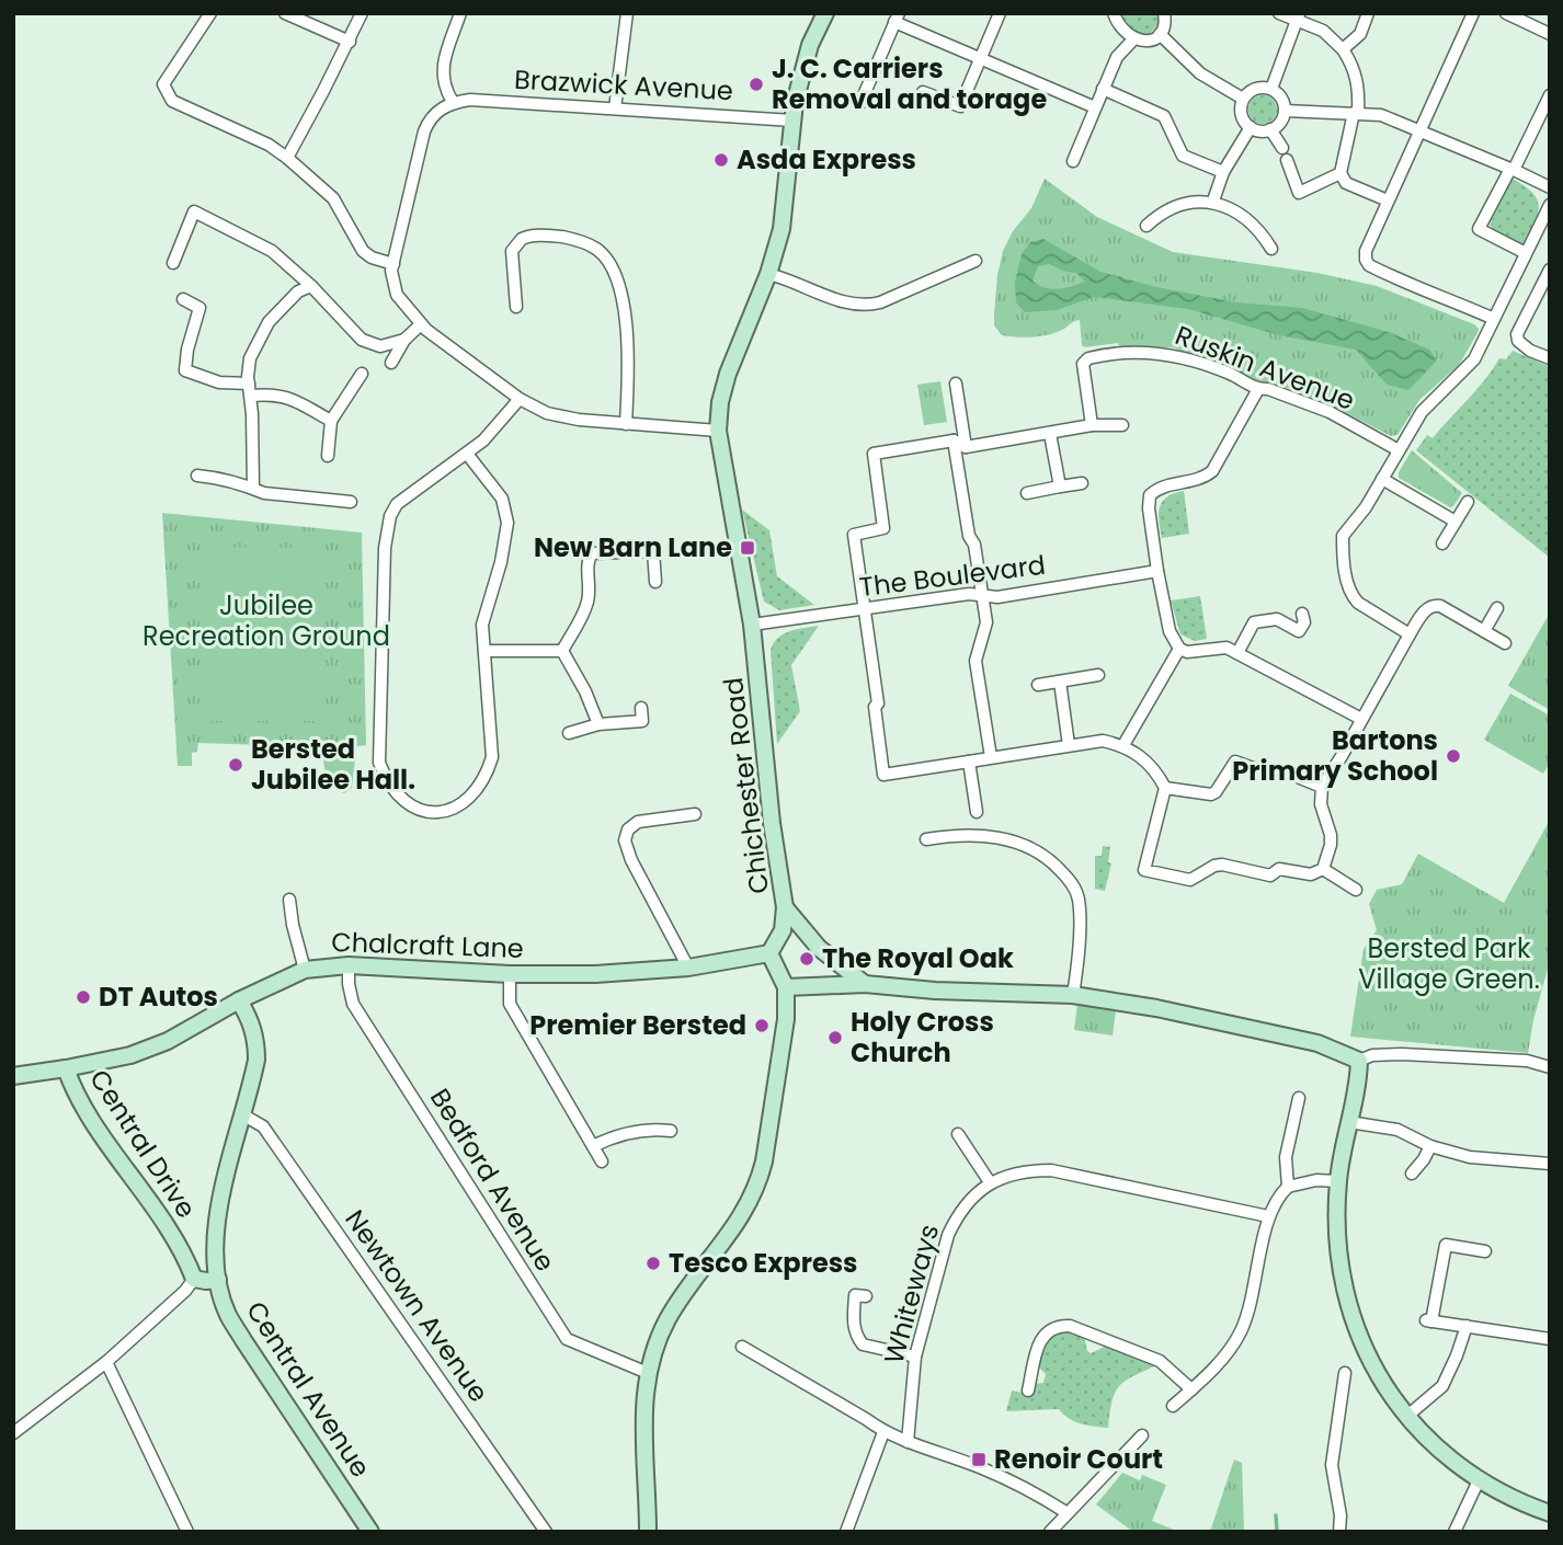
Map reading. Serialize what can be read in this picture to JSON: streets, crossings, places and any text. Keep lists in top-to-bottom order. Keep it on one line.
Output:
{"streets":{"street":["Brazwick Avenue","Ruskin Avenue","The Boulevard","Chichester Road","Chalcraft Lane","Central Drive","Bedford Avenue","Whiteways","Newtown Avenue","Central Avenue"]},"crossings":[["Brazwick Avenue","Chichester Road"],["The Boulevard","Chichester Road"],["Chichester Road","Chalcraft Lane"],["Chalcraft Lane","Central Drive"],["Chalcraft Lane","Bedford Avenue"],["Chalcraft Lane","Central Avenue"],["Central Drive","Central Avenue"],["Newtown Avenue","Central Avenue"]],"parks":["Jubilee Recreation Ground","Bersted Park Village Green."],"places":{"other":["J. C. Carriers Removal and torage","Asda Express","Bartons Primary School","Bersted Jubilee Hall.","The Royal Oak","DT Autos","Premier Bersted","Holy Cross Church","Tesco Express"],"transit":["New Barn Lane","Renoir Court"]}}
